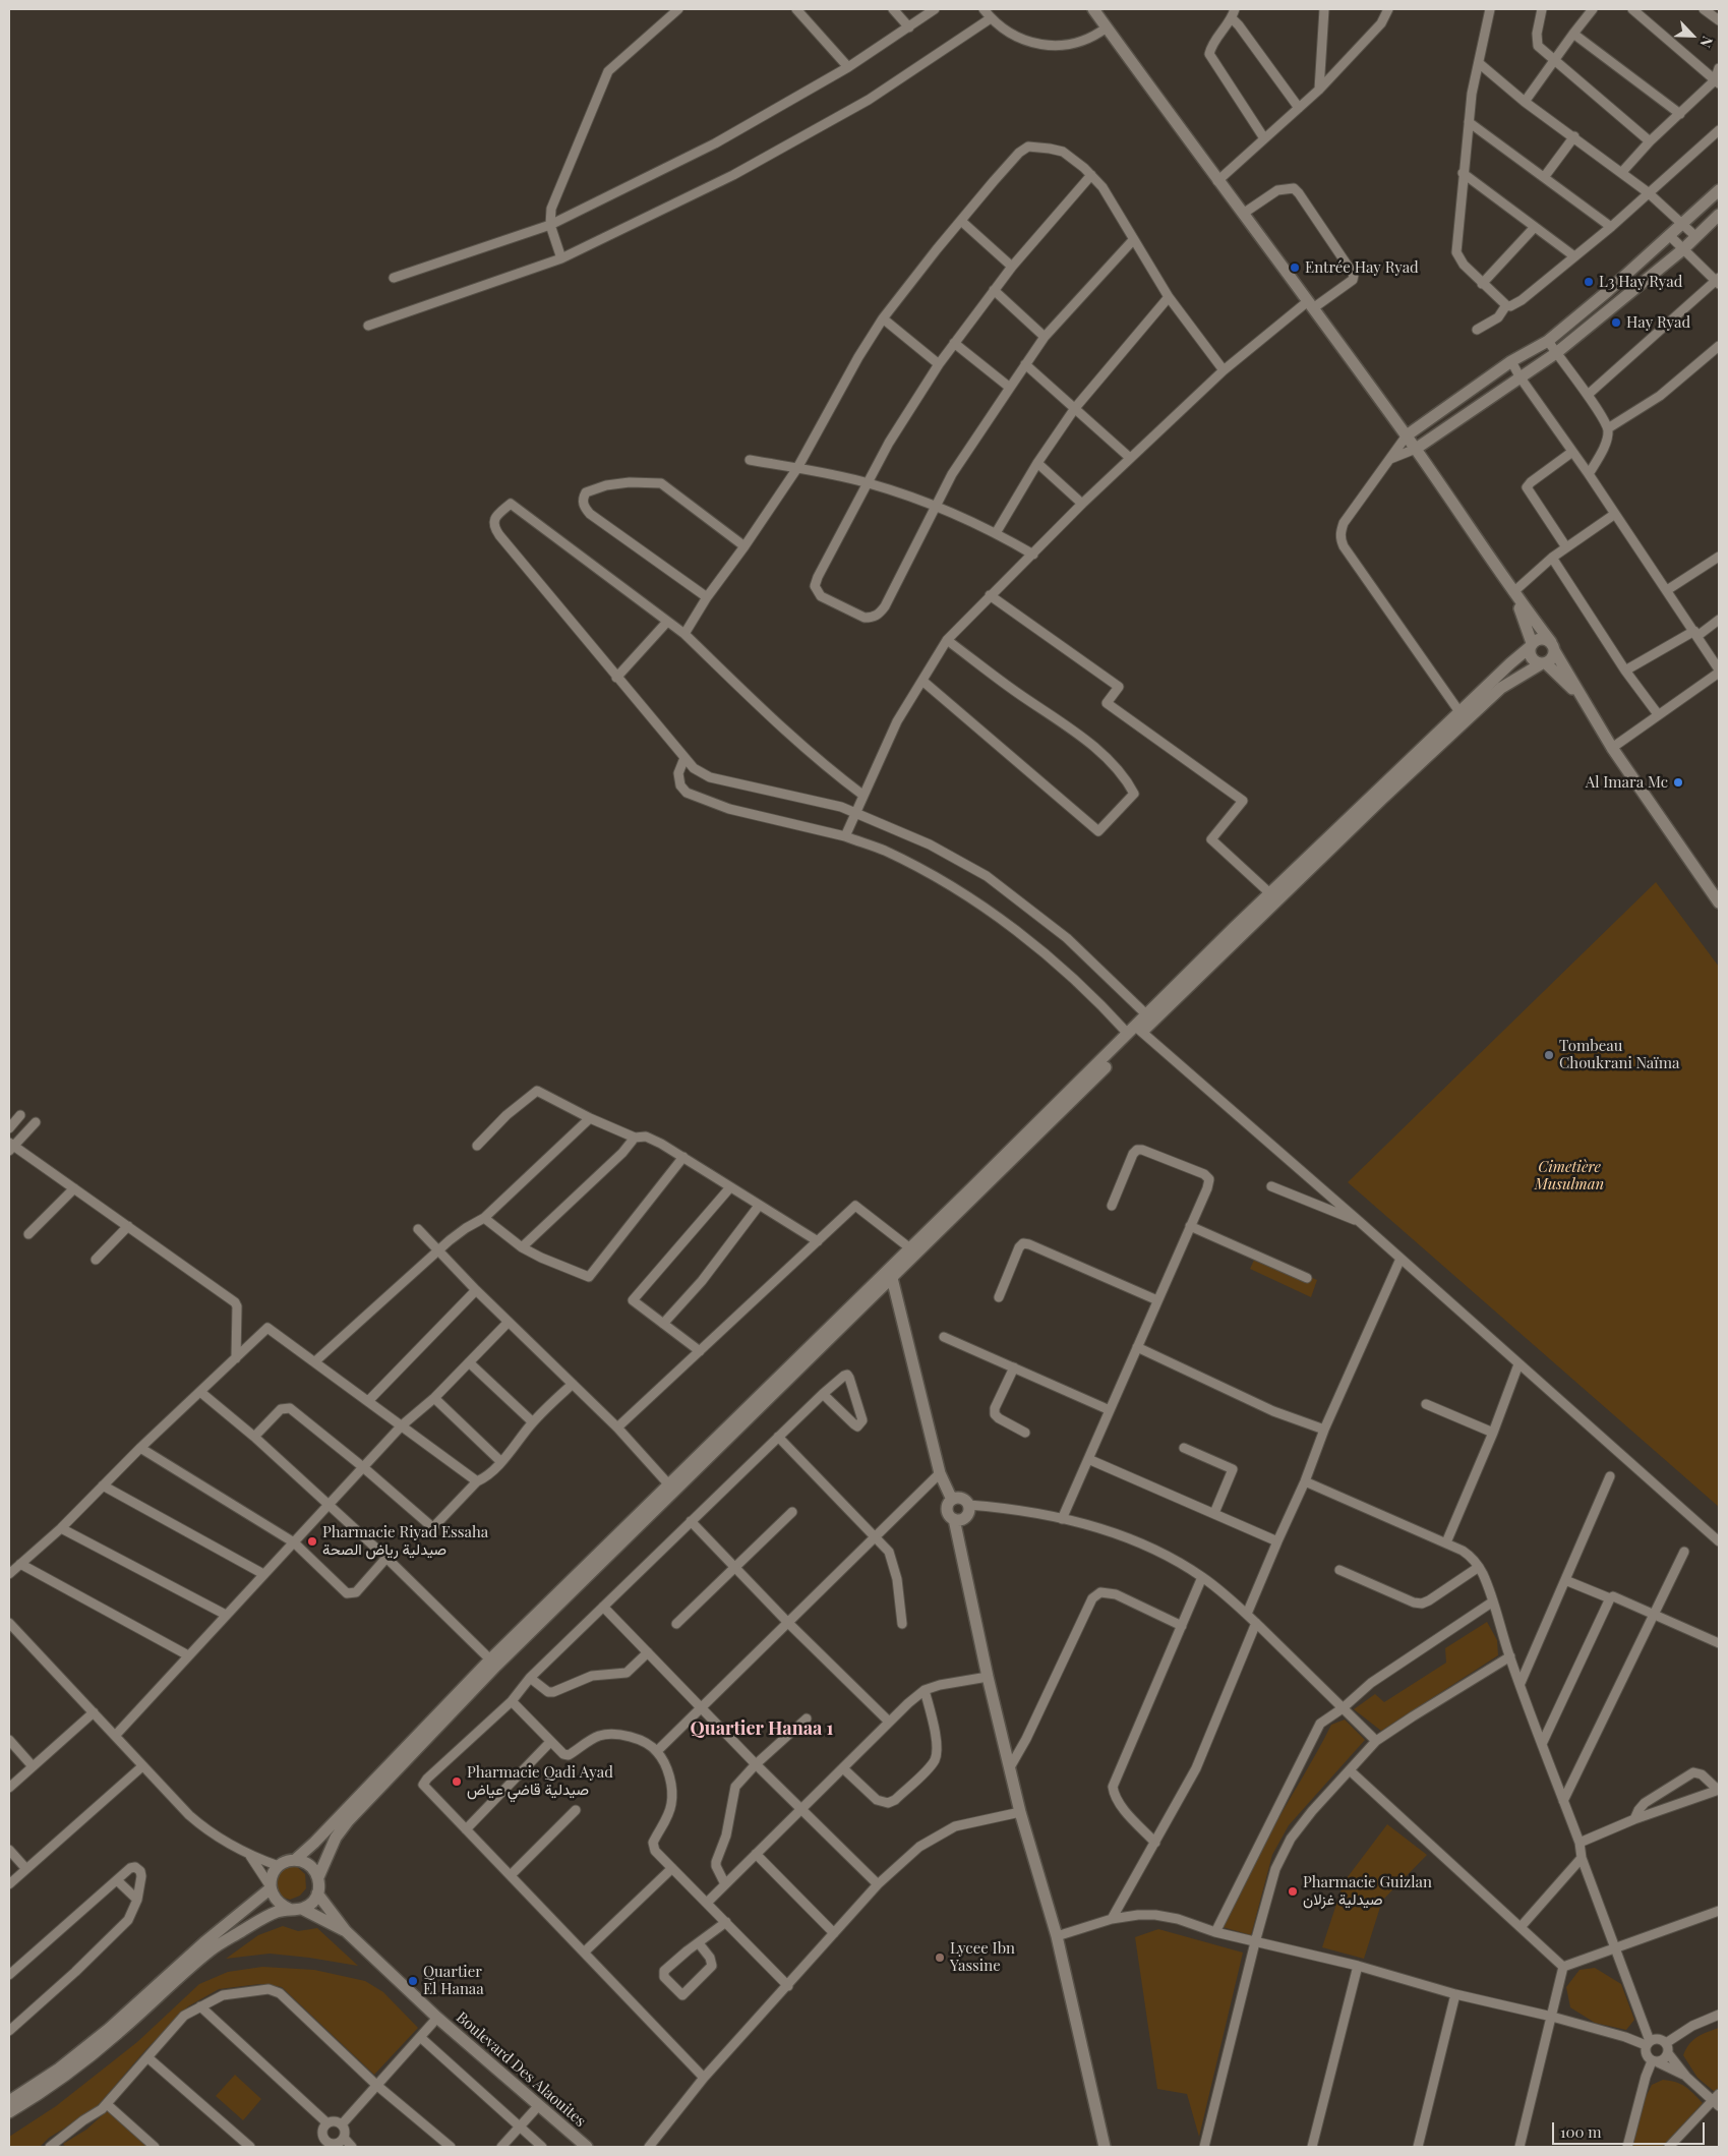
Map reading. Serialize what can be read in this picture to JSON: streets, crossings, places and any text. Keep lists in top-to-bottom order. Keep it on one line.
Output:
{"streets":{"main road":["Boulevard Des Alaouites"]},"districts":["Quartier Hanaa 1"],"parks":["Cimetière Musulman"],"places":["Entrée Hay Ryad","L3 Hay Ryad","Hay Ryad","Al Imara Mc","Tombeau Choukrani Naïma","Pharmacie Riyad Essaha صيدلية رياض الصحة","Pharmacie Qadi Ayad صيدلية قاضي عياض","Pharmacie Guizlan صيدلية غزلان","Lycee Ibn Yassine","Quartier El Hanaa"],"scale_bar":"100 m","north":"bottom right"}
